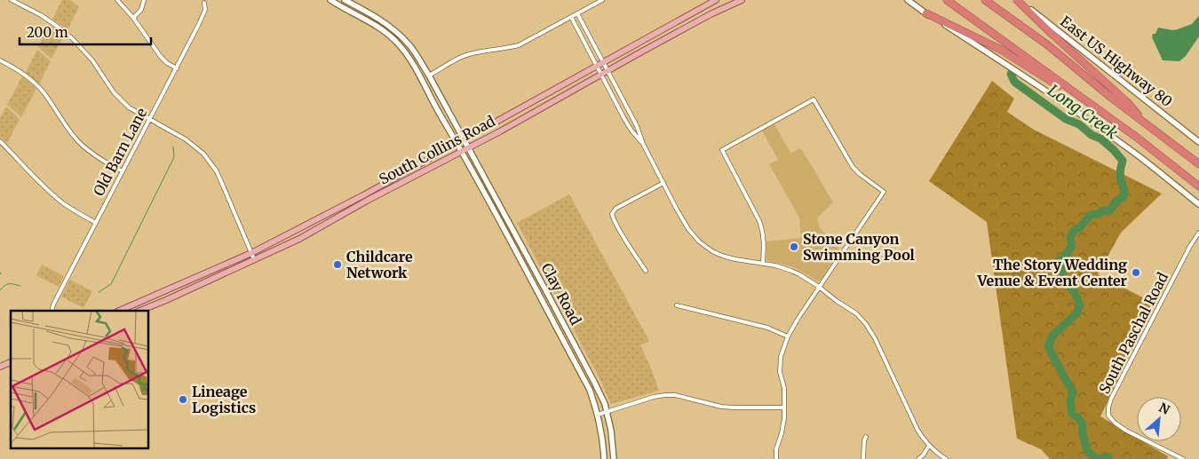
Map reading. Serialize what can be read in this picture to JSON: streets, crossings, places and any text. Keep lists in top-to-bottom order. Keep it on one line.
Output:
{"streets":{"main road":["East US Highway 80","South Collins Road","Clay Road"],"street":["Old Barn Lane","South Paschal Road"]},"crossings":[["South Collins Road","Clay Road"]],"water":["Long Creek"],"places":["Stone Canyon Swimming Pool","Childcare Network","The Story Wedding Venue & Event Center","Lineage Logistics"],"scale_bar":"200 m","north":"top right"}
